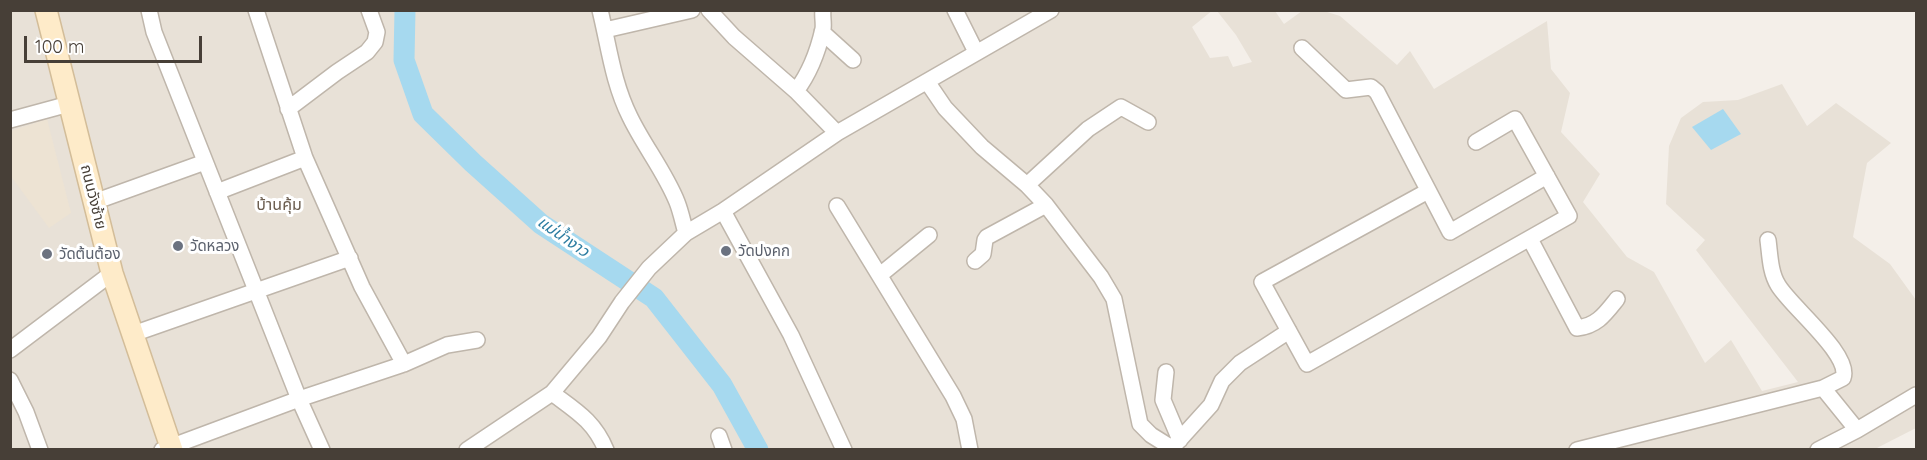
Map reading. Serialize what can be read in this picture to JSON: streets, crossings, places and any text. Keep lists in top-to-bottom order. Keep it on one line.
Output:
{"streets":{"main road":["ถนนวังซ้าย"]},"districts":["บ้านคุ้ม"],"water":["แม่น้ำงาว"],"places":["วัดหลวง","วัดปงคก","วัดต้นต้อง"],"scale_bar":"100 m"}
